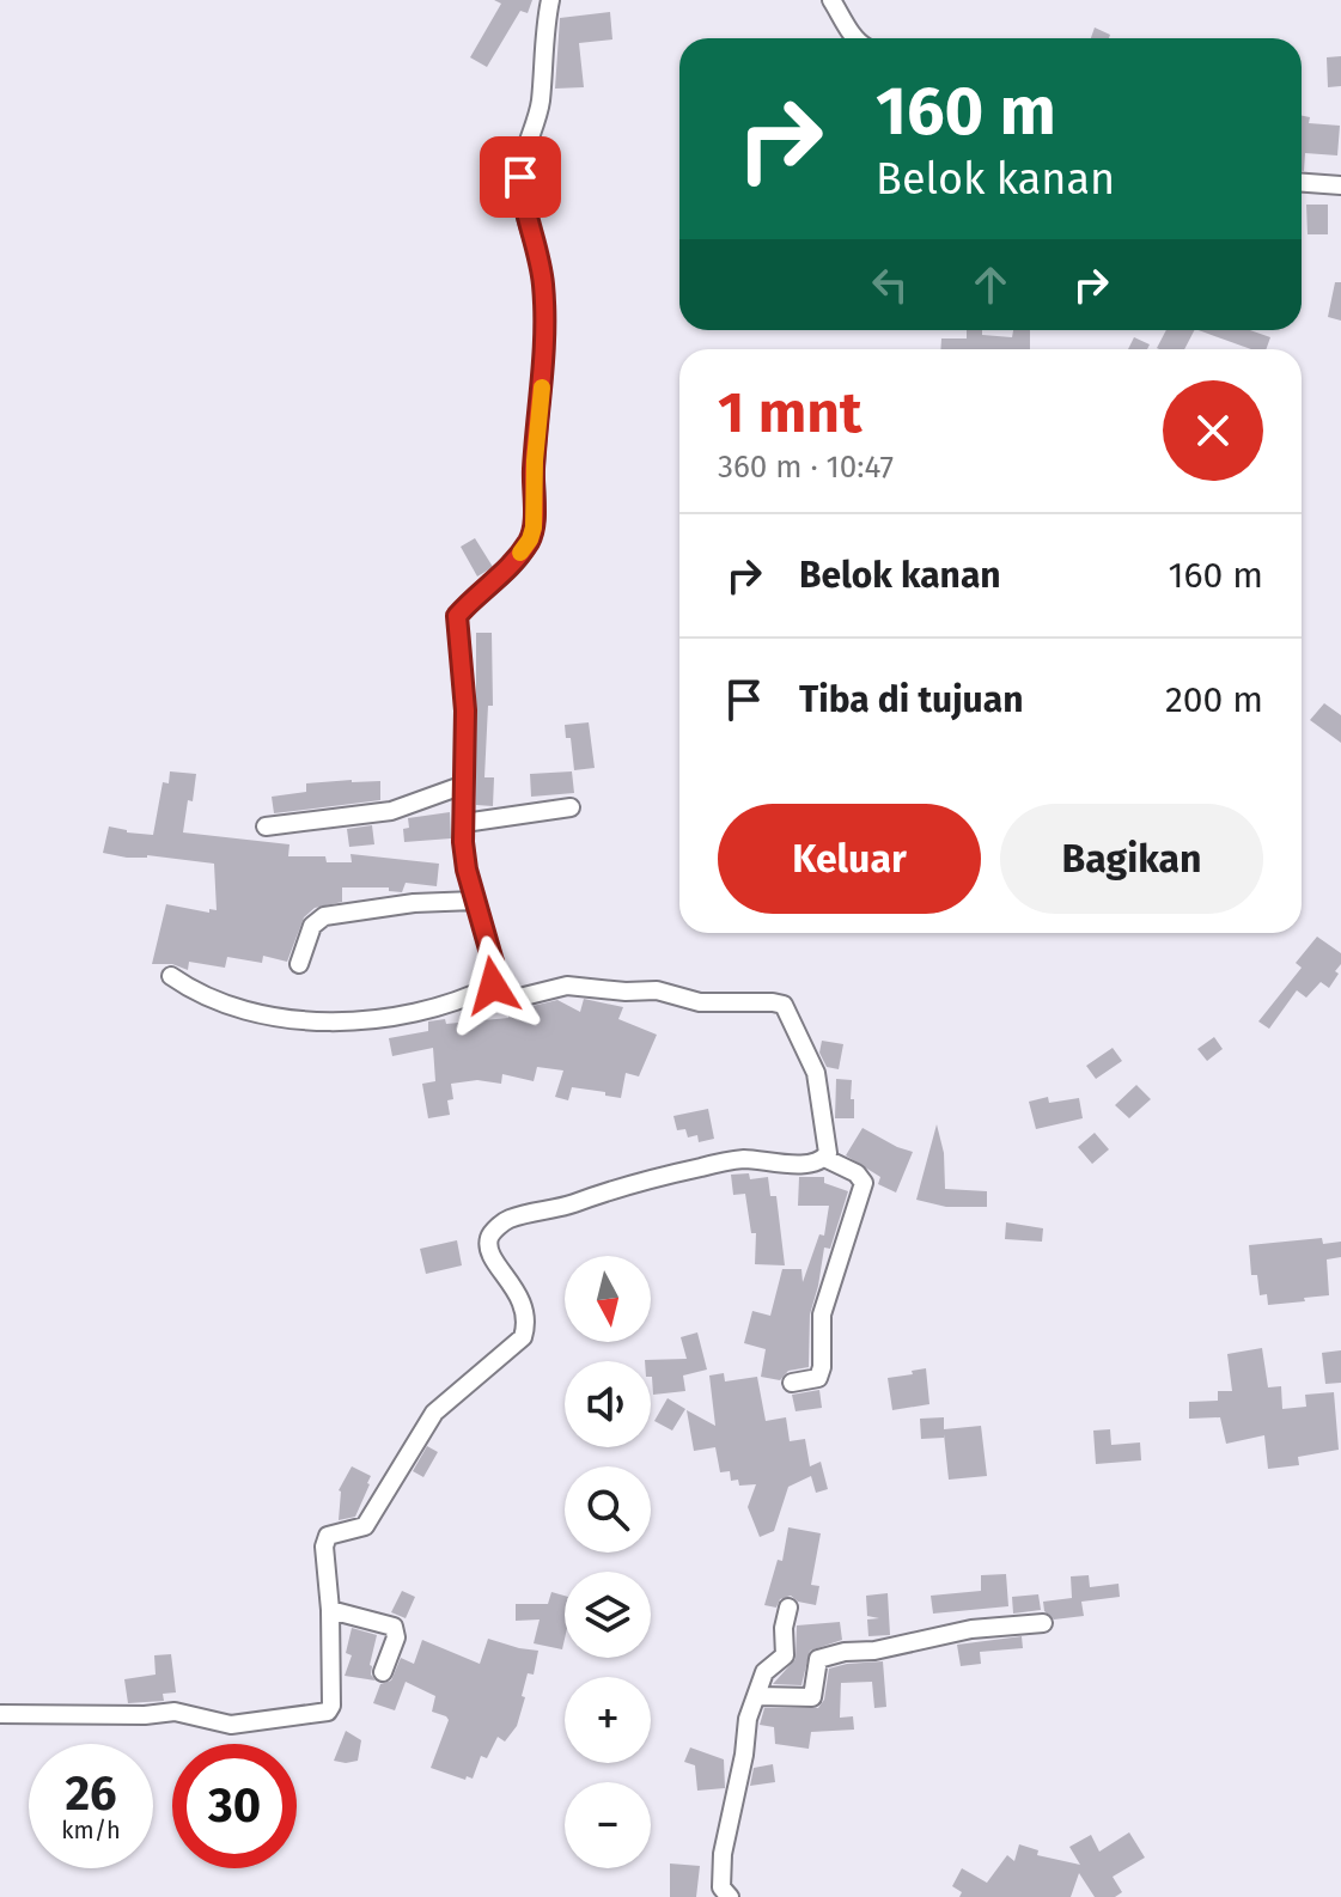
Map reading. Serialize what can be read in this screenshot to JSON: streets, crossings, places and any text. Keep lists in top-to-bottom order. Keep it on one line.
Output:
{"north":"bottom","page":{"turn":["160 m","Belok kanan"],"heading":["1 mnt","360 m · 10:47"],"list":[{"name":"Belok kanan","value":"160 m"},{"name":"Tiba di tujuan","value":"200 m"}],"buttons":["Keluar","Bagikan"],"map_buttons":["+","−"],"speed":"26 km/h","limit":"30"}}
